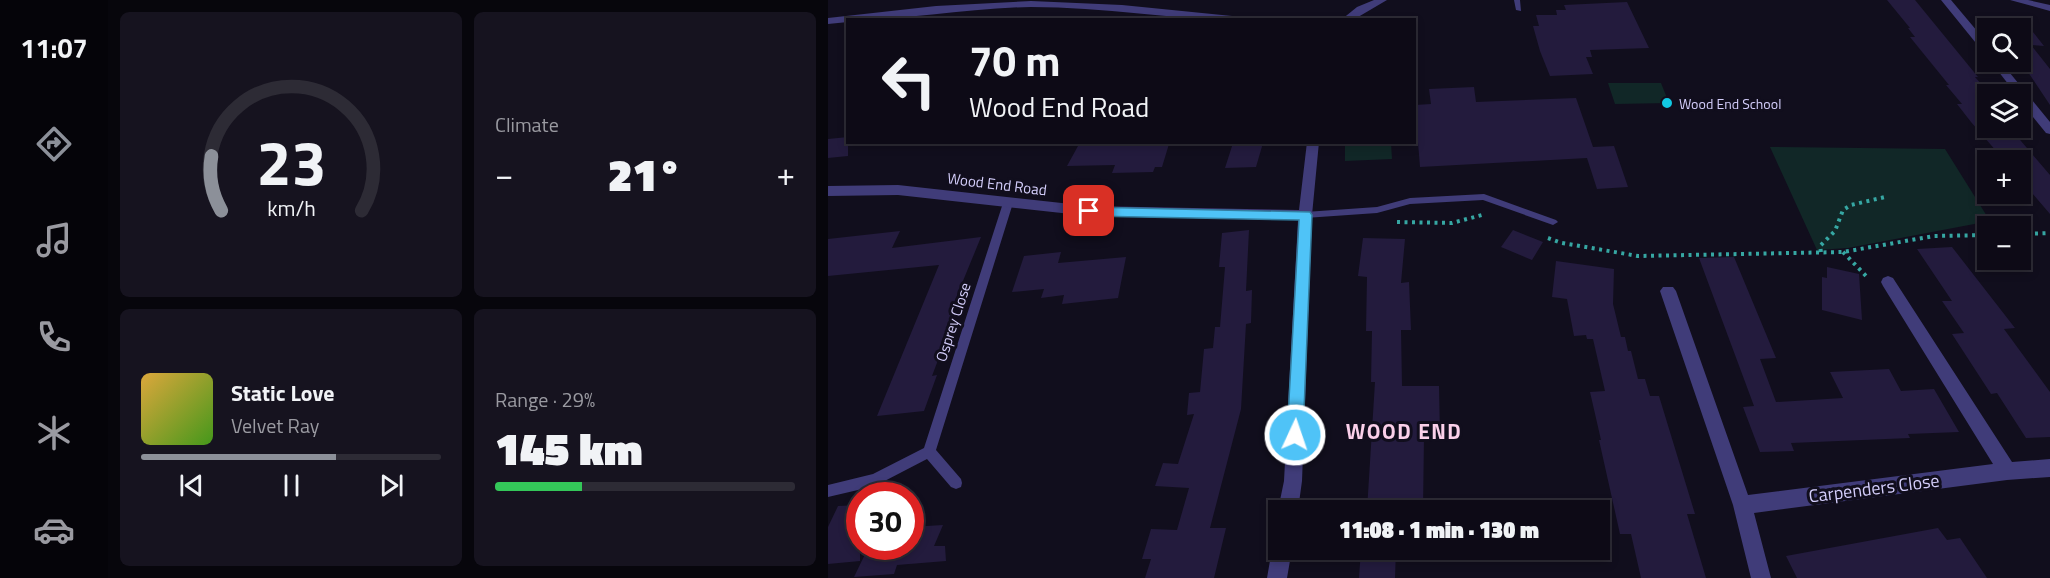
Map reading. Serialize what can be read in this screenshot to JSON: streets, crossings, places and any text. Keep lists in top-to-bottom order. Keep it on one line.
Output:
{"streets":{"street":["Wood End Road","Carpenders Close"],"lane":["Osprey Close"]},"crossings":[["Wood End Road","Osprey Close"]],"districts":["WOOD END"],"places":["Wood End School"],"page":{"tabs":"11:07","tile":["Climate",["Range · 29%","145 km"]],"map_buttons":["+","−"],"turn":["70 m","Wood End Road"],"heat":["−","21°","+"],"song":["Static Love","Velvet Ray"],"limit":"30","trip":"11:08 · 1 min · 130 m","gauge":["23","km/h"]}}
